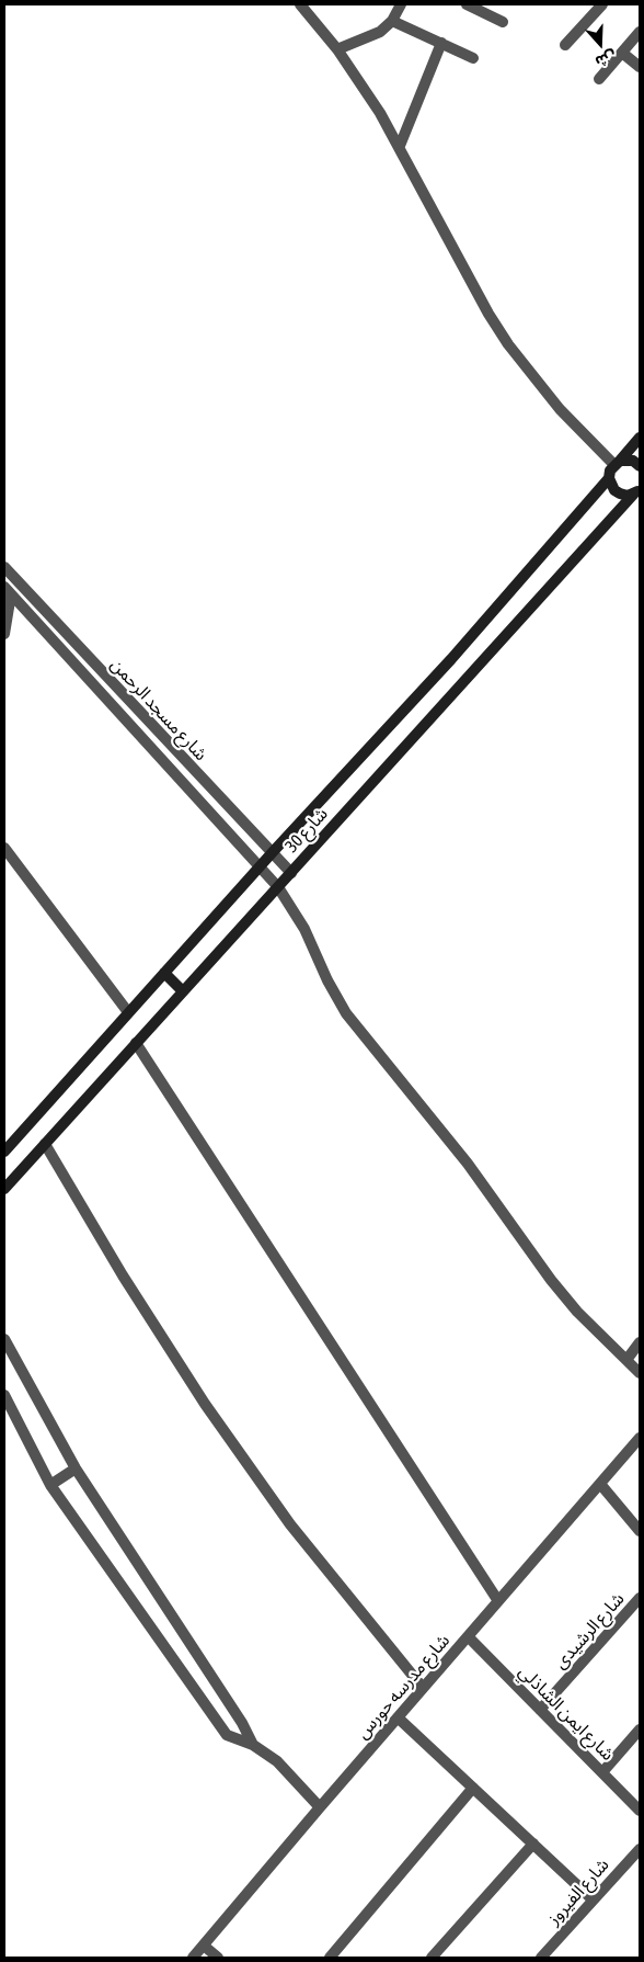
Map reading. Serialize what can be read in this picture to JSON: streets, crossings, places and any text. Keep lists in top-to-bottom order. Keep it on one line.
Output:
{"streets":{"street":["شارع مسجد الرحمن","شارع 30","شارع الرشيدى","شارع مدرسه حورس","شارع ايمن الشاذلي","شارع الفيروز"]},"crossings":[["شارع مسجد الرحمن","شارع 30"],["شارع الرشيدى","شارع ايمن الشاذلي"],["شارع مدرسه حورس","شارع ايمن الشاذلي"]],"north":"bottom"}
